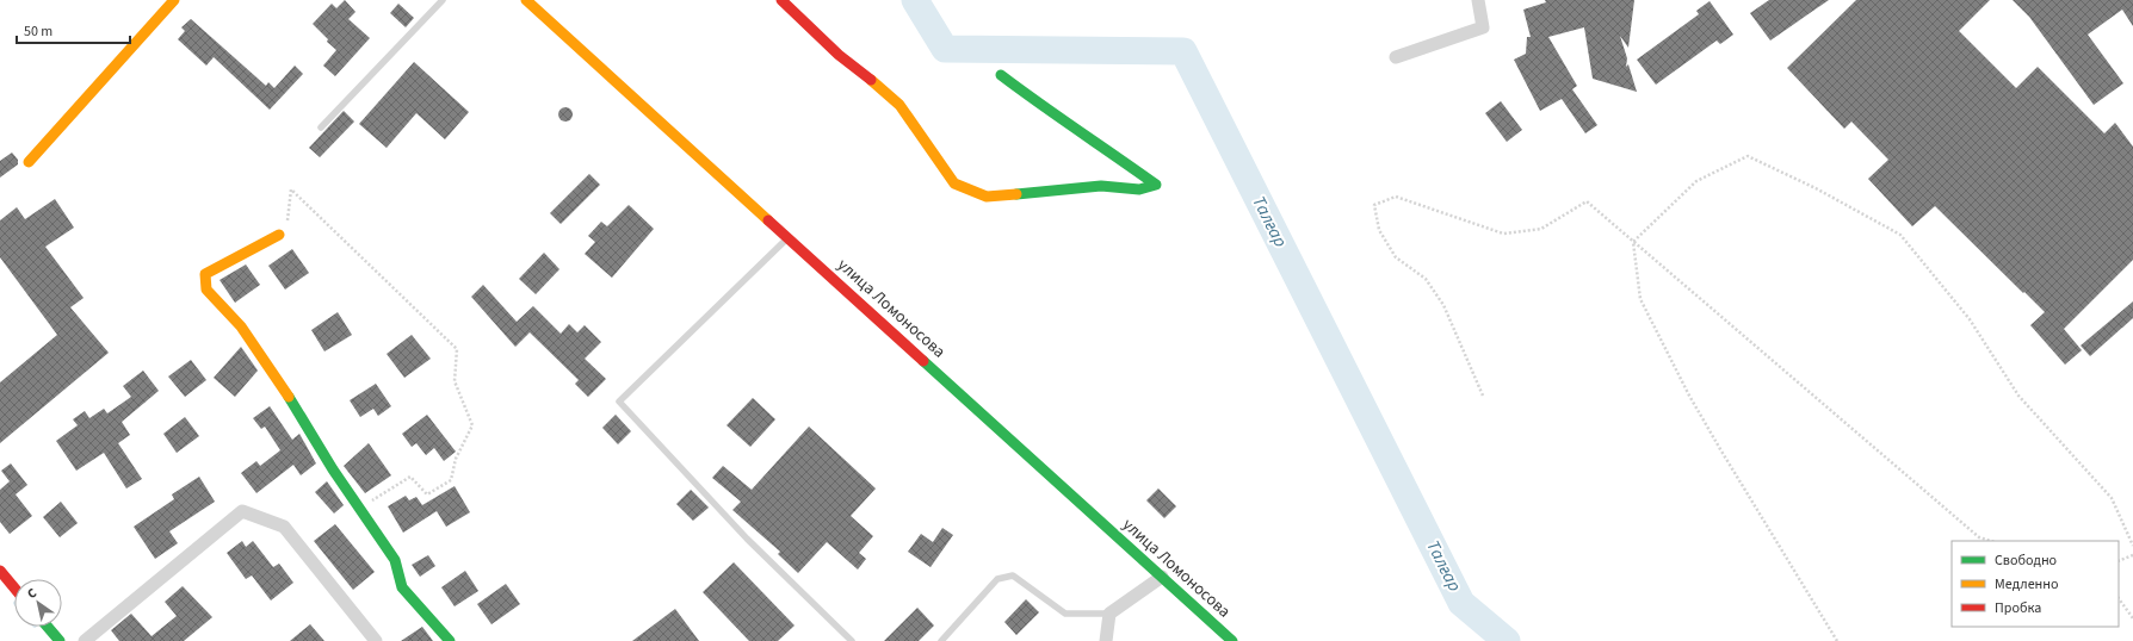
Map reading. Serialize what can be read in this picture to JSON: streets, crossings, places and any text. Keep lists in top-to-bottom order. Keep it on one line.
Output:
{"streets":{"street":["улица Ломоносова"]},"water":["Талғар"],"legend":["Свободно","Медленно","Пробка"],"scale_bar":"50 m","north":"top left"}
